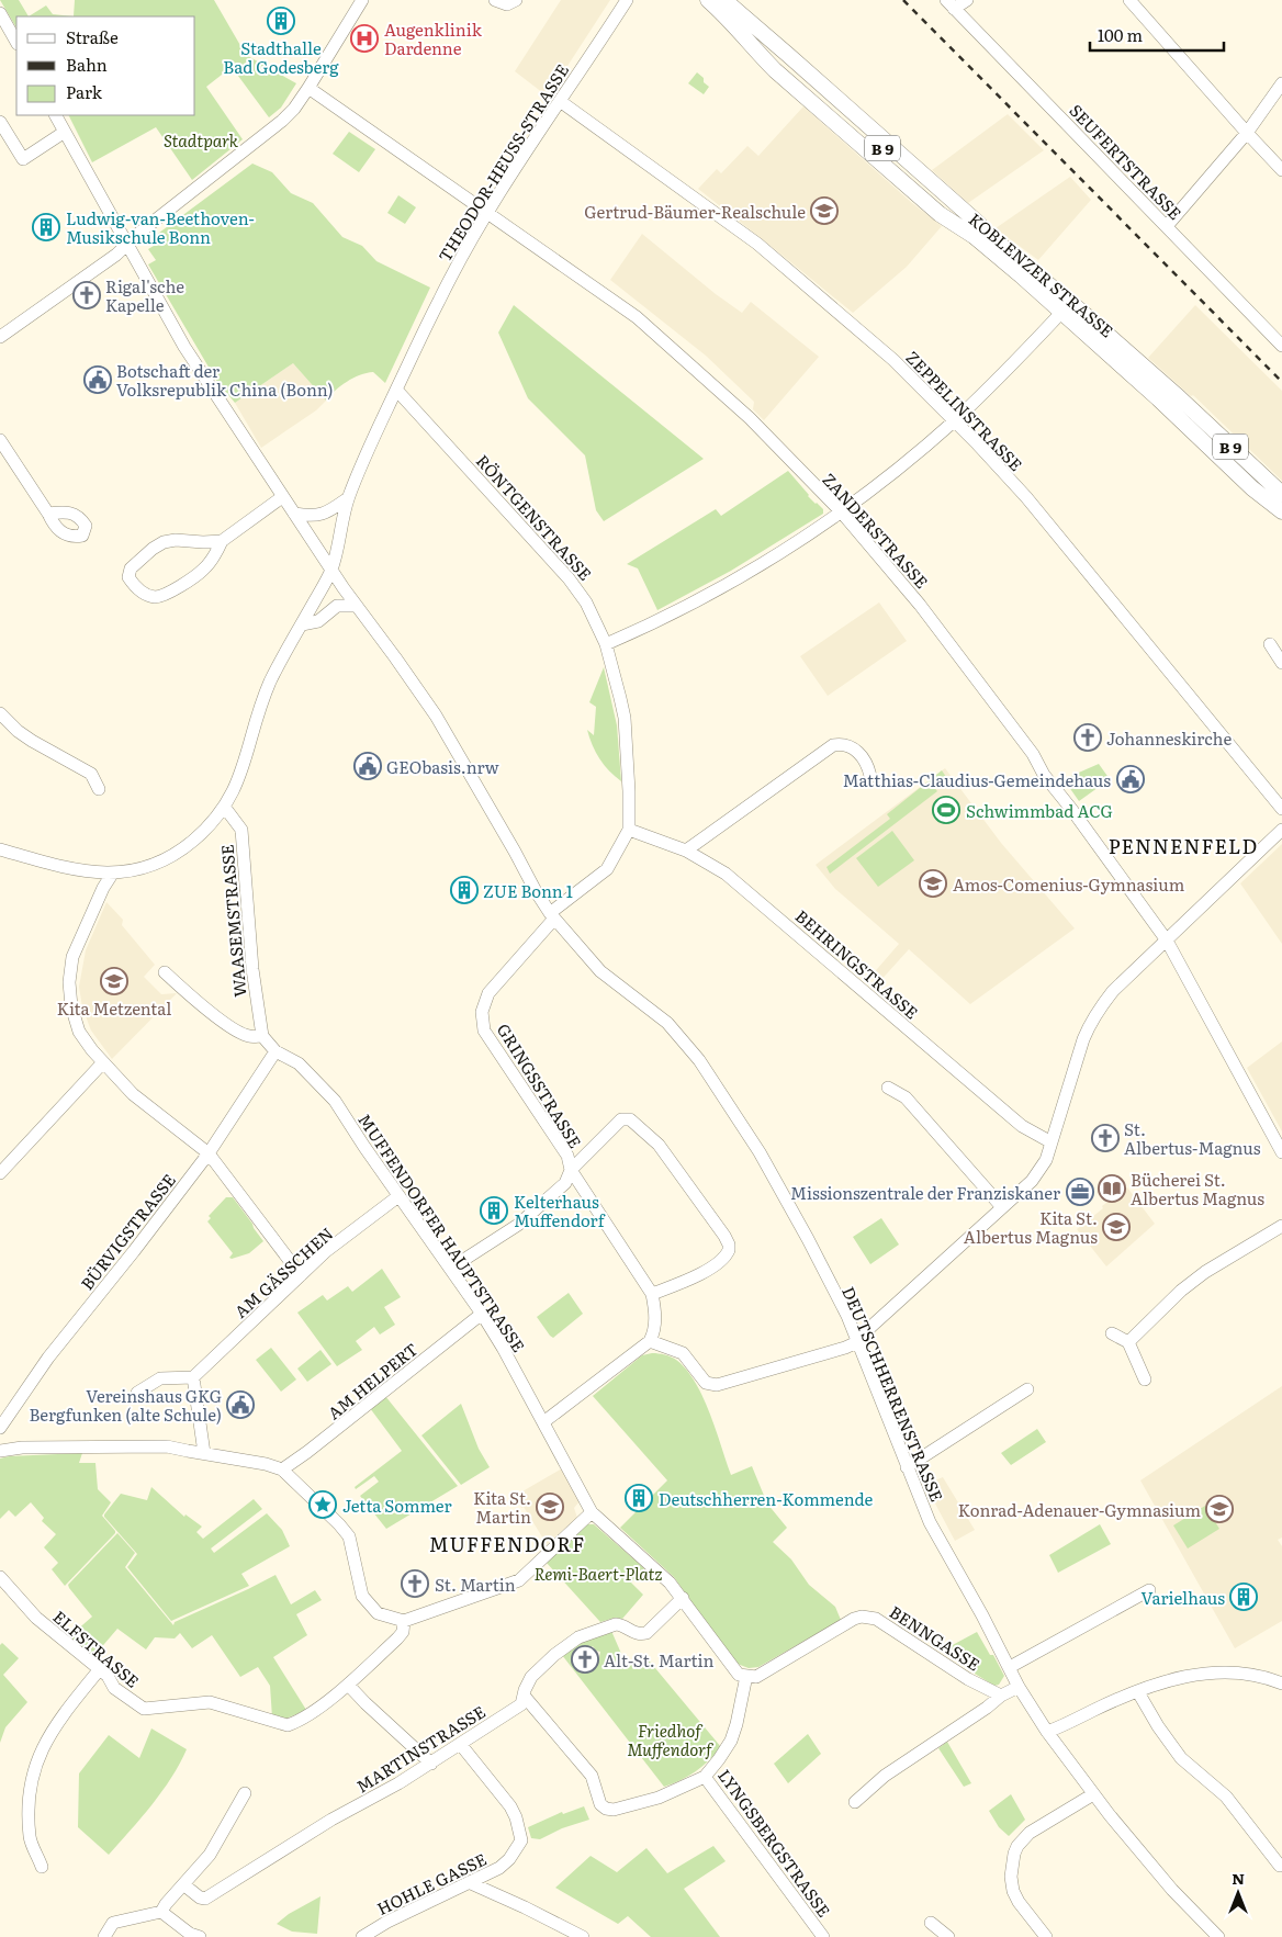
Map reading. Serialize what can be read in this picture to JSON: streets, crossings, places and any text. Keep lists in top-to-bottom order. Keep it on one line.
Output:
{"streets":{"main road":["B 9","KOBLENZER STRASSE"],"street":["SEUFERTSTRASSE","THEODOR-HEUSS-STRASSE","ZEPPELINSTRASSE","RÖNTGENSTRASSE","ZANDERSTRASSE","WAASEMSTRASSE","BEHRINGSTRASSE","GRINGSSTRASSE","BÜRVIGSTRASSE","MUFFENDORFER HAUPTSTRASSE","AM GÄSSCHEN","AM HELPERT","DEUTSCHHERRENSTRASSE","BENNGASSE","ELFSTRASSE","MARTINSTRASSE","LYNGSBERGSTRASSE","HOHLE GASSE"]},"crossings":[["B 9","KOBLENZER STRASSE"],["THEODOR-HEUSS-STRASSE","ZEPPELINSTRASSE"],["THEODOR-HEUSS-STRASSE","RÖNTGENSTRASSE"],["THEODOR-HEUSS-STRASSE","ZANDERSTRASSE"],["THEODOR-HEUSS-STRASSE","WAASEMSTRASSE"],["THEODOR-HEUSS-STRASSE","DEUTSCHHERRENSTRASSE"],["RÖNTGENSTRASSE","BEHRINGSTRASSE"],["RÖNTGENSTRASSE","GRINGSSTRASSE"],["RÖNTGENSTRASSE","DEUTSCHHERRENSTRASSE"],["GRINGSSTRASSE","MUFFENDORFER HAUPTSTRASSE"],["GRINGSSTRASSE","DEUTSCHHERRENSTRASSE"],["BÜRVIGSTRASSE","MUFFENDORFER HAUPTSTRASSE"],["MUFFENDORFER HAUPTSTRASSE","AM GÄSSCHEN"],["MUFFENDORFER HAUPTSTRASSE","AM HELPERT"],["MUFFENDORFER HAUPTSTRASSE","BENNGASSE"],["MUFFENDORFER HAUPTSTRASSE","MARTINSTRASSE"],["MUFFENDORFER HAUPTSTRASSE","LYNGSBERGSTRASSE"],["BENNGASSE","LYNGSBERGSTRASSE"],["MARTINSTRASSE","HOHLE GASSE"]],"districts":["PENNENFELD","MUFFENDORF"],"parks":["Stadtpark","Remi-Baert-Platz","Friedhof Muffendorf"],"places":{"building":["Stadthalle Bad Godesberg","Ludwig-van-Beethoven- Musikschule Bonn","ZUE Bonn 1","Kelterhaus Muffendorf","Deutschherren-Kommende","Varielhaus"],"hospital":["Augenklinik Dardenne"],"school or university":["Gertrud-Bäumer-Realschule","Amos-Comenius-Gymnasium","Kita Metzental","Kita St. Albertus Magnus","Kita St. Martin","Konrad-Adenauer-Gymnasium"],"church":["Rigal'sche Kapelle","Johanneskirche","St. Albertus-Magnus","St. Martin","Alt-St. Martin"],"public building":["Botschaft der Volksrepublik China (Bonn)","GEObasis.nrw","Matthias-Claudius-Gemeindehaus","Vereinshaus GKG Bergfunken (alte Schule)"],"sports":["Schwimmbad ACG"],"library":["Bücherei St. Albertus Magnus"],"office":["Missionszentrale der Franziskaner"],"place":["Jetta Sommer"]},"legend":["Straße","Bahn","Park"],"scale_bar":"100 m","north":"top"}
